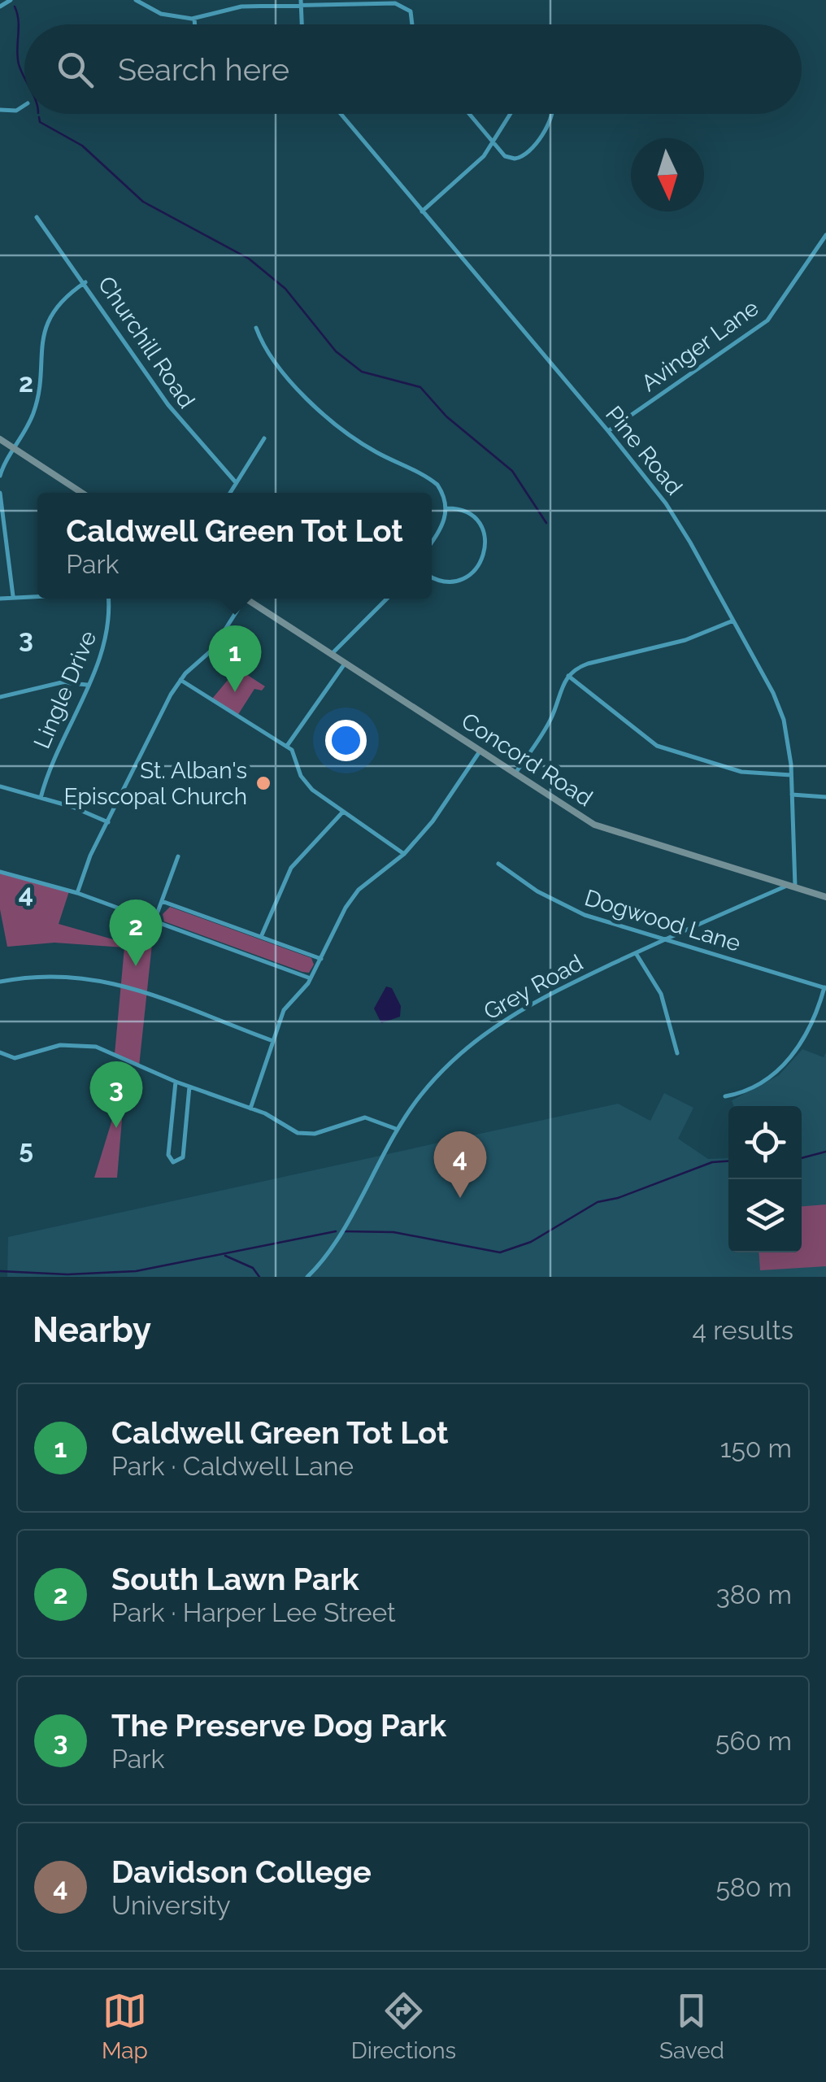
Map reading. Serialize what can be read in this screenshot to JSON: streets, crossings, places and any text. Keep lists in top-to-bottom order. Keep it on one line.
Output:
{"streets":{"main road":["Concord Road"],"street":["Churchill Road","Avinger Lane","Pine Road","Lingle Drive","Dogwood Lane","Grey Road"]},"crossings":[["Avinger Lane","Pine Road"],["Pine Road","Concord Road"],["Concord Road","Grey Road"],["Dogwood Lane","Grey Road"]],"places":["St. Alban's Episcopal Church"],"north":"bottom","page":{"search":"Search here","popup":["Caldwell Green Tot Lot","Park"],"pins":["1","2","3","4"],"heading":["Nearby","4 results"],"list":[{"mark":"1","name":"Caldwell Green Tot Lot","note":"Park · Caldwell Lane","value":"150 m"},{"mark":"2","name":"South Lawn Park","note":"Park · Harper Lee Street","value":"380 m"},{"mark":"3","name":"The Preserve Dog Park","note":"Park","value":"560 m"},{"mark":"4","name":"Davidson College","note":"University","value":"580 m"}],"nav":["Map","Directions","Saved"]},"grid":{"rows":["2","3","4","5"]}}
